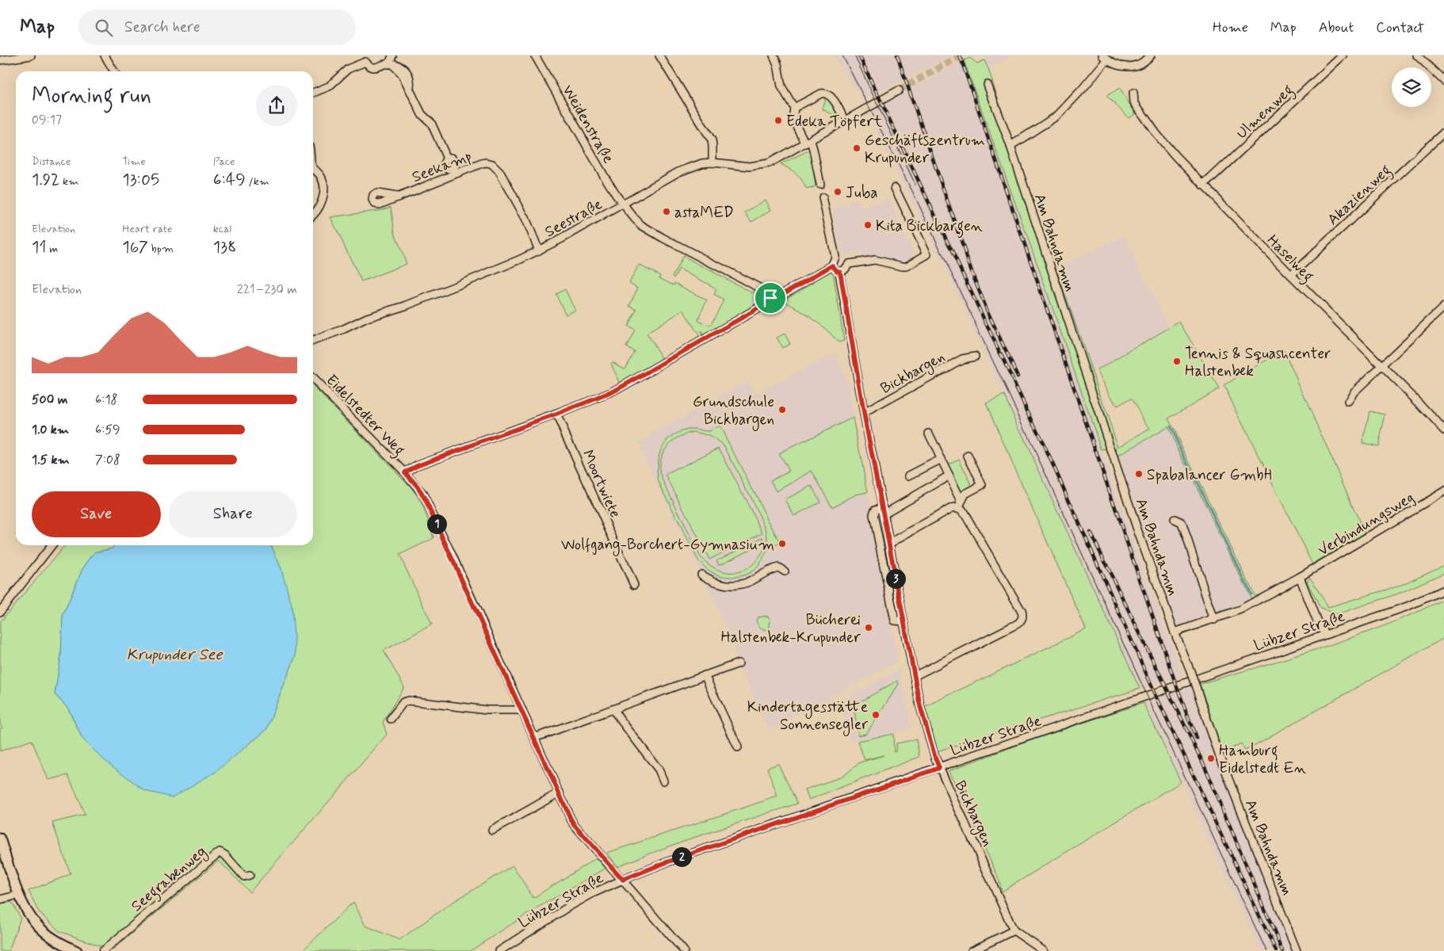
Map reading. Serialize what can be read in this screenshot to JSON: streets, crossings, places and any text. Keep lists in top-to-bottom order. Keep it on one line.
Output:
{"streets":{"street":["Ulmenweg","Weidenstraße","Seekamp","Akazienweg","Seestraße","Am Bahndamm","Haselweg","Bickbargen","Eidelstedter Weg","Moortwiete","Verbindungsweg","Lübzer Straße","Seegrabenweg"]},"crossings":[["Ulmenweg","Haselweg"],["Weidenstraße","Seestraße"],["Seekamp","Seestraße"],["Akazienweg","Haselweg"],["Am Bahndamm","Verbindungsweg"],["Bickbargen","Lübzer Straße"],["Eidelstedter Weg","Lübzer Straße"]],"water":["Krupunder See"],"places":["Edeka Töpfert","Geschäftszentrum Krupunder","Juba","astaMED","Kita Bickbargen","Tennis & Squashcenter Halstenbek","Grundschule Bickbargen","Spabalancer GmbH","Wolfgang-Borchert-Gymnasium","Bücherei Halstenbek-Krupunder","Kindertagesstätte Sonnensegler","Hamburg Eidelstedt En"],"page":{"header":"Map","search":"Search here","nav":["Home","Map","About","Contact"],"heading":["Morning run","09:17"],"stats":[["Distance","1.92 km"],["Time","13:05"],["Pace","6:49 /km"],["Elevation","11 m"],["Heart rate","167 bpm"],["kcal","138"]],"chart":["Elevation","221–230 m"],"list":[{"name":"500 m","note":"6:18"},{"name":"1.0 km","note":"6:59"},{"name":"1.5 km","note":"7:08"}],"buttons":["Save","Share"],"pins":["1","3","2"]}}
